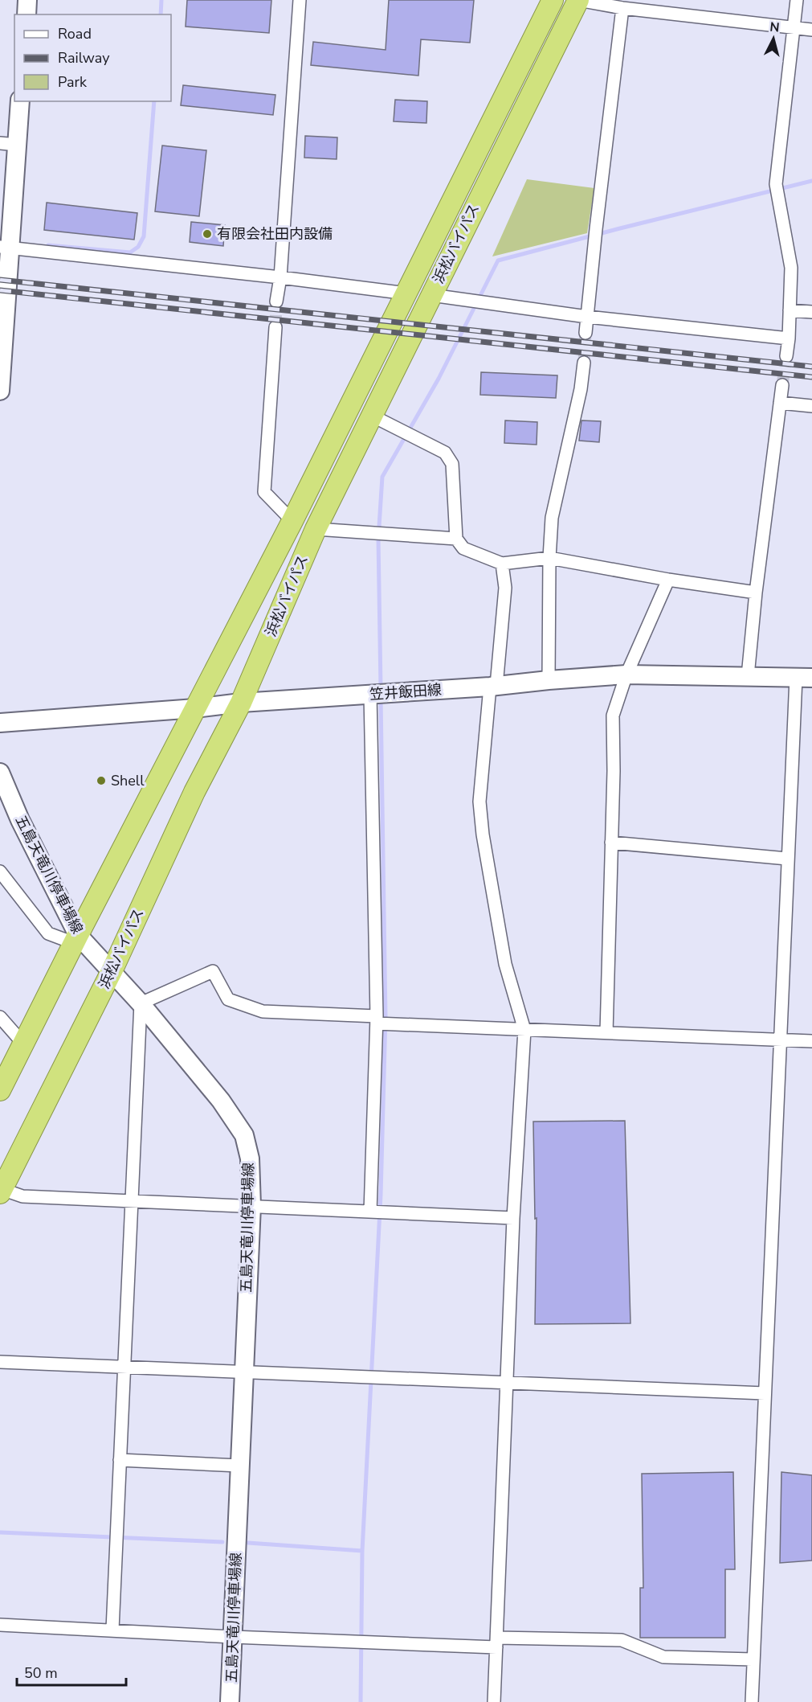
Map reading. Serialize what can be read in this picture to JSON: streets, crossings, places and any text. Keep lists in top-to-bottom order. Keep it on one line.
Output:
{"streets":{"highway":["浜松バイパス"],"main road":["笠井飯田線","五島天竜川停車場線"]},"crossings":[["浜松バイパス","笠井飯田線"],["浜松バイパス","五島天竜川停車場線"]],"places":["有限会社田内設備","Shell"],"legend":["Road","Railway","Park"],"scale_bar":"50 m","north":"top"}
